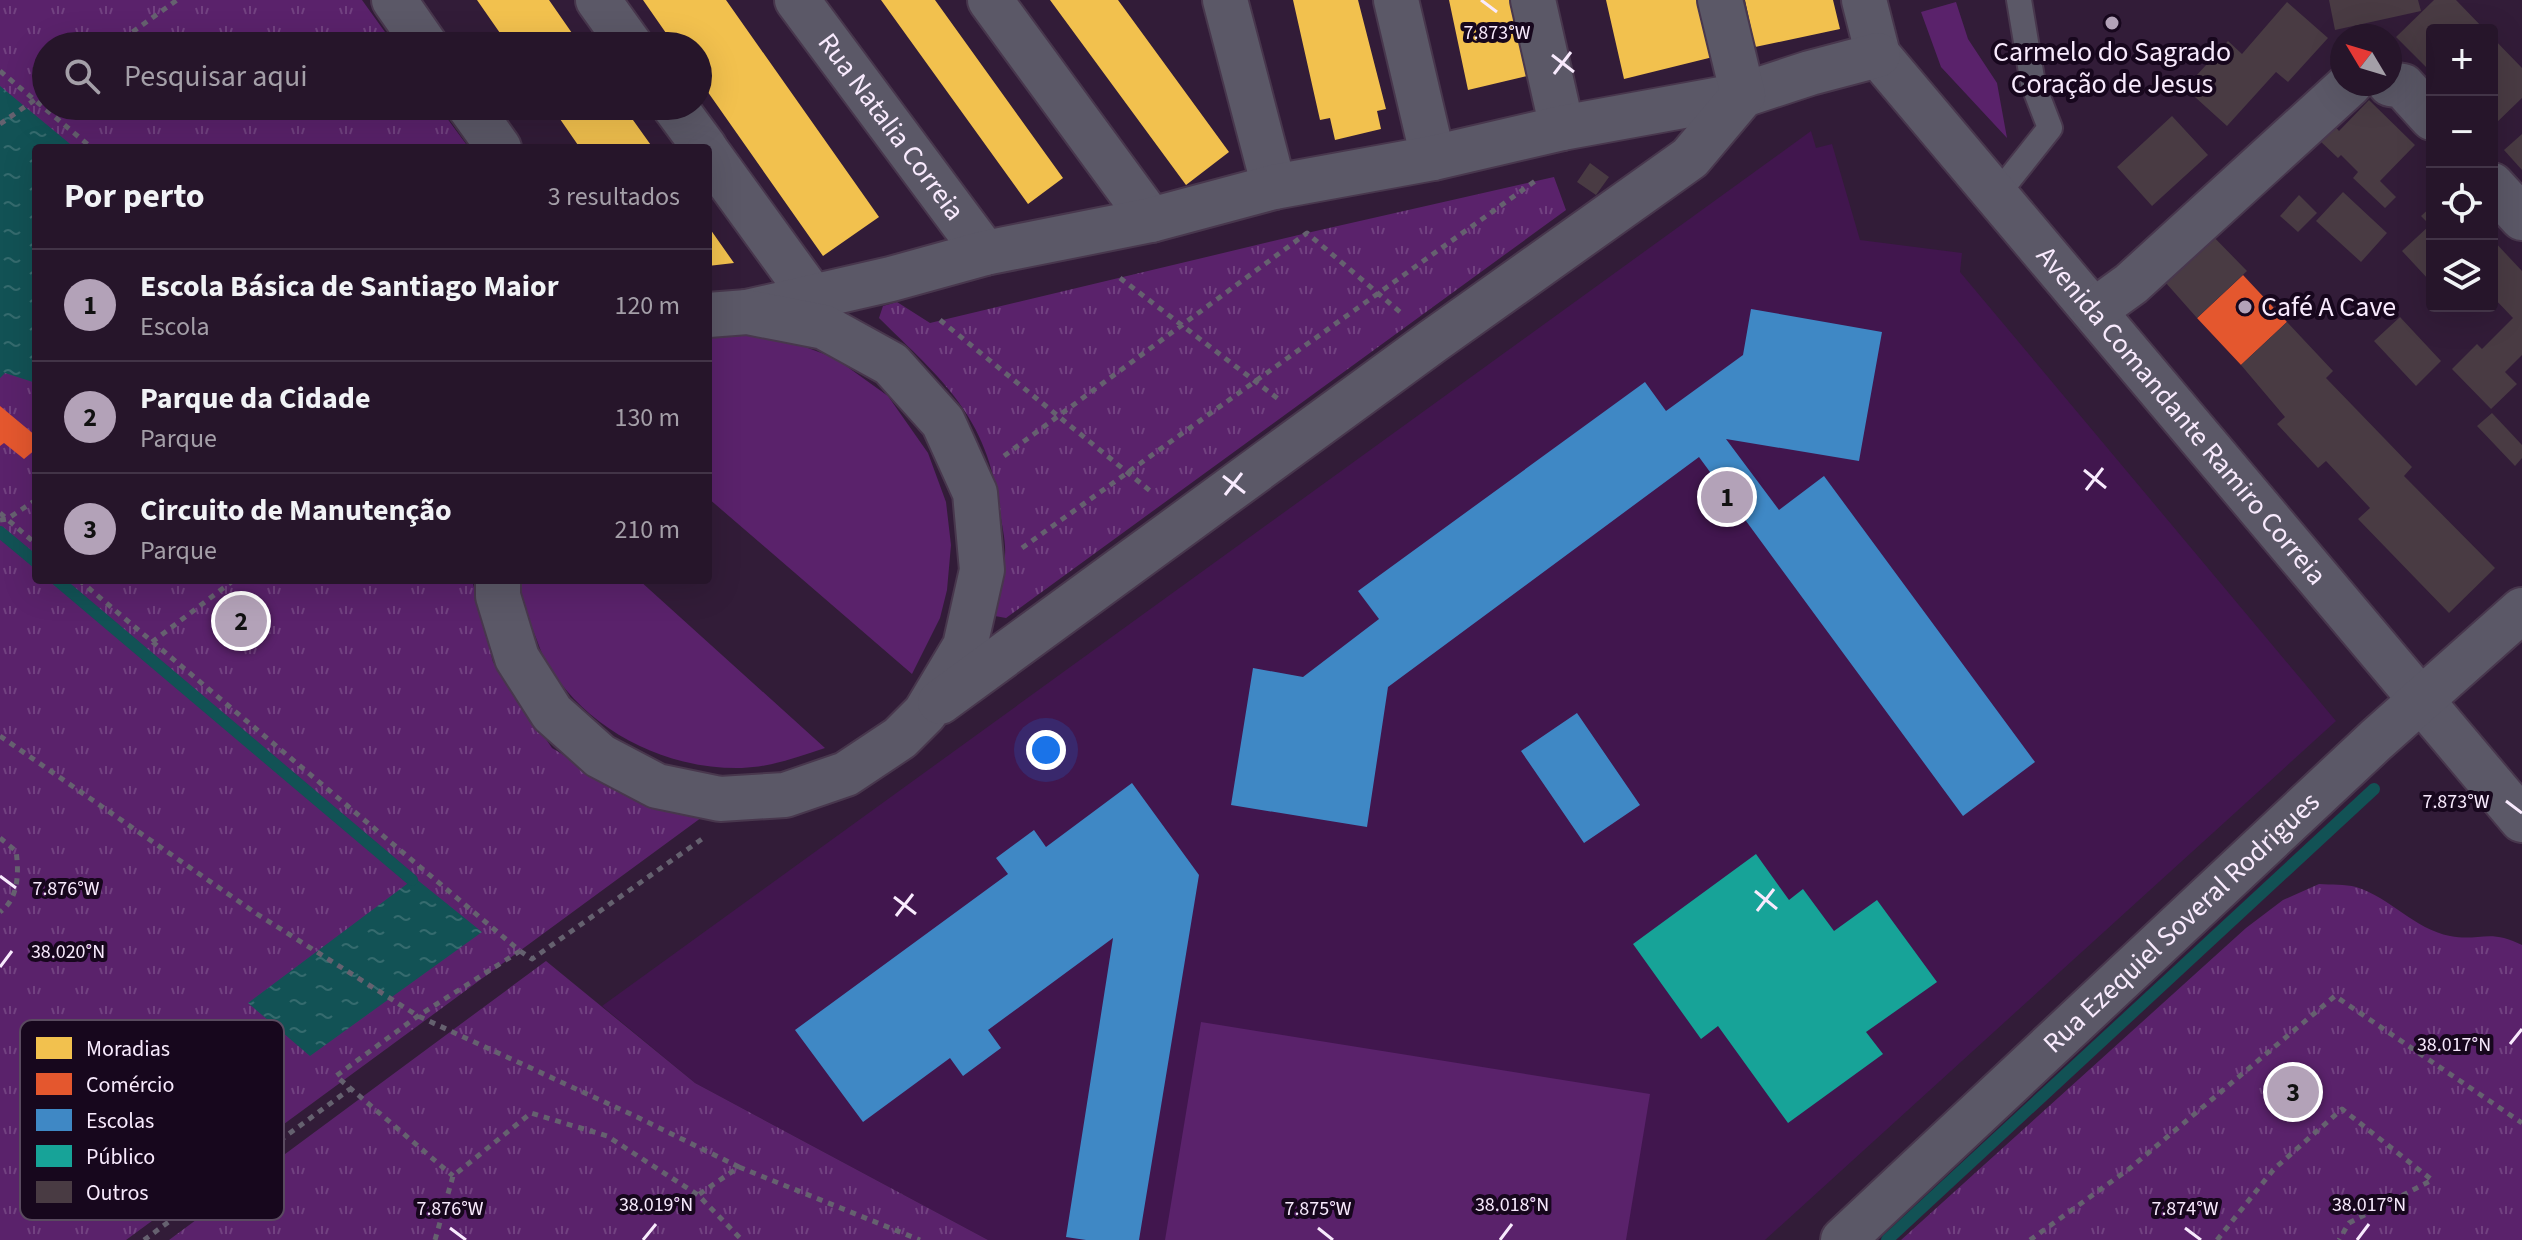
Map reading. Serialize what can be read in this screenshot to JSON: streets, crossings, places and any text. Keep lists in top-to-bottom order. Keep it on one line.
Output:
{"streets":{"street":["Rua Natalia Correia","Avenida Comandante Ramiro Correia","Rua Ezequiel Soveral Rodrigues"]},"crossings":[["Avenida Comandante Ramiro Correia","Rua Ezequiel Soveral Rodrigues"]],"places":["Carmelo do Sagrado Coração de Jesus","Café A Cave"],"legend":["Moradias","Comércio","Escolas","Público","Outros"],"north":"top left","page":{"map_buttons":["+","−"],"search":"Pesquisar aqui","heading":["Por perto","3 resultados"],"list":[{"mark":"1","name":"Escola Básica de Santiago Maior","note":"Escola","value":"120 m"},{"mark":"2","name":"Parque da Cidade","note":"Parque","value":"130 m"},{"mark":"3","name":"Circuito de Manutenção","note":"Parque","value":"210 m"}],"pins":["1","2","3"]},"coordinates":["7.873°W","7.876°W","38.020°N","38.017°N","38.019°N","38.018°N","7.875°W","7.874°W"]}
